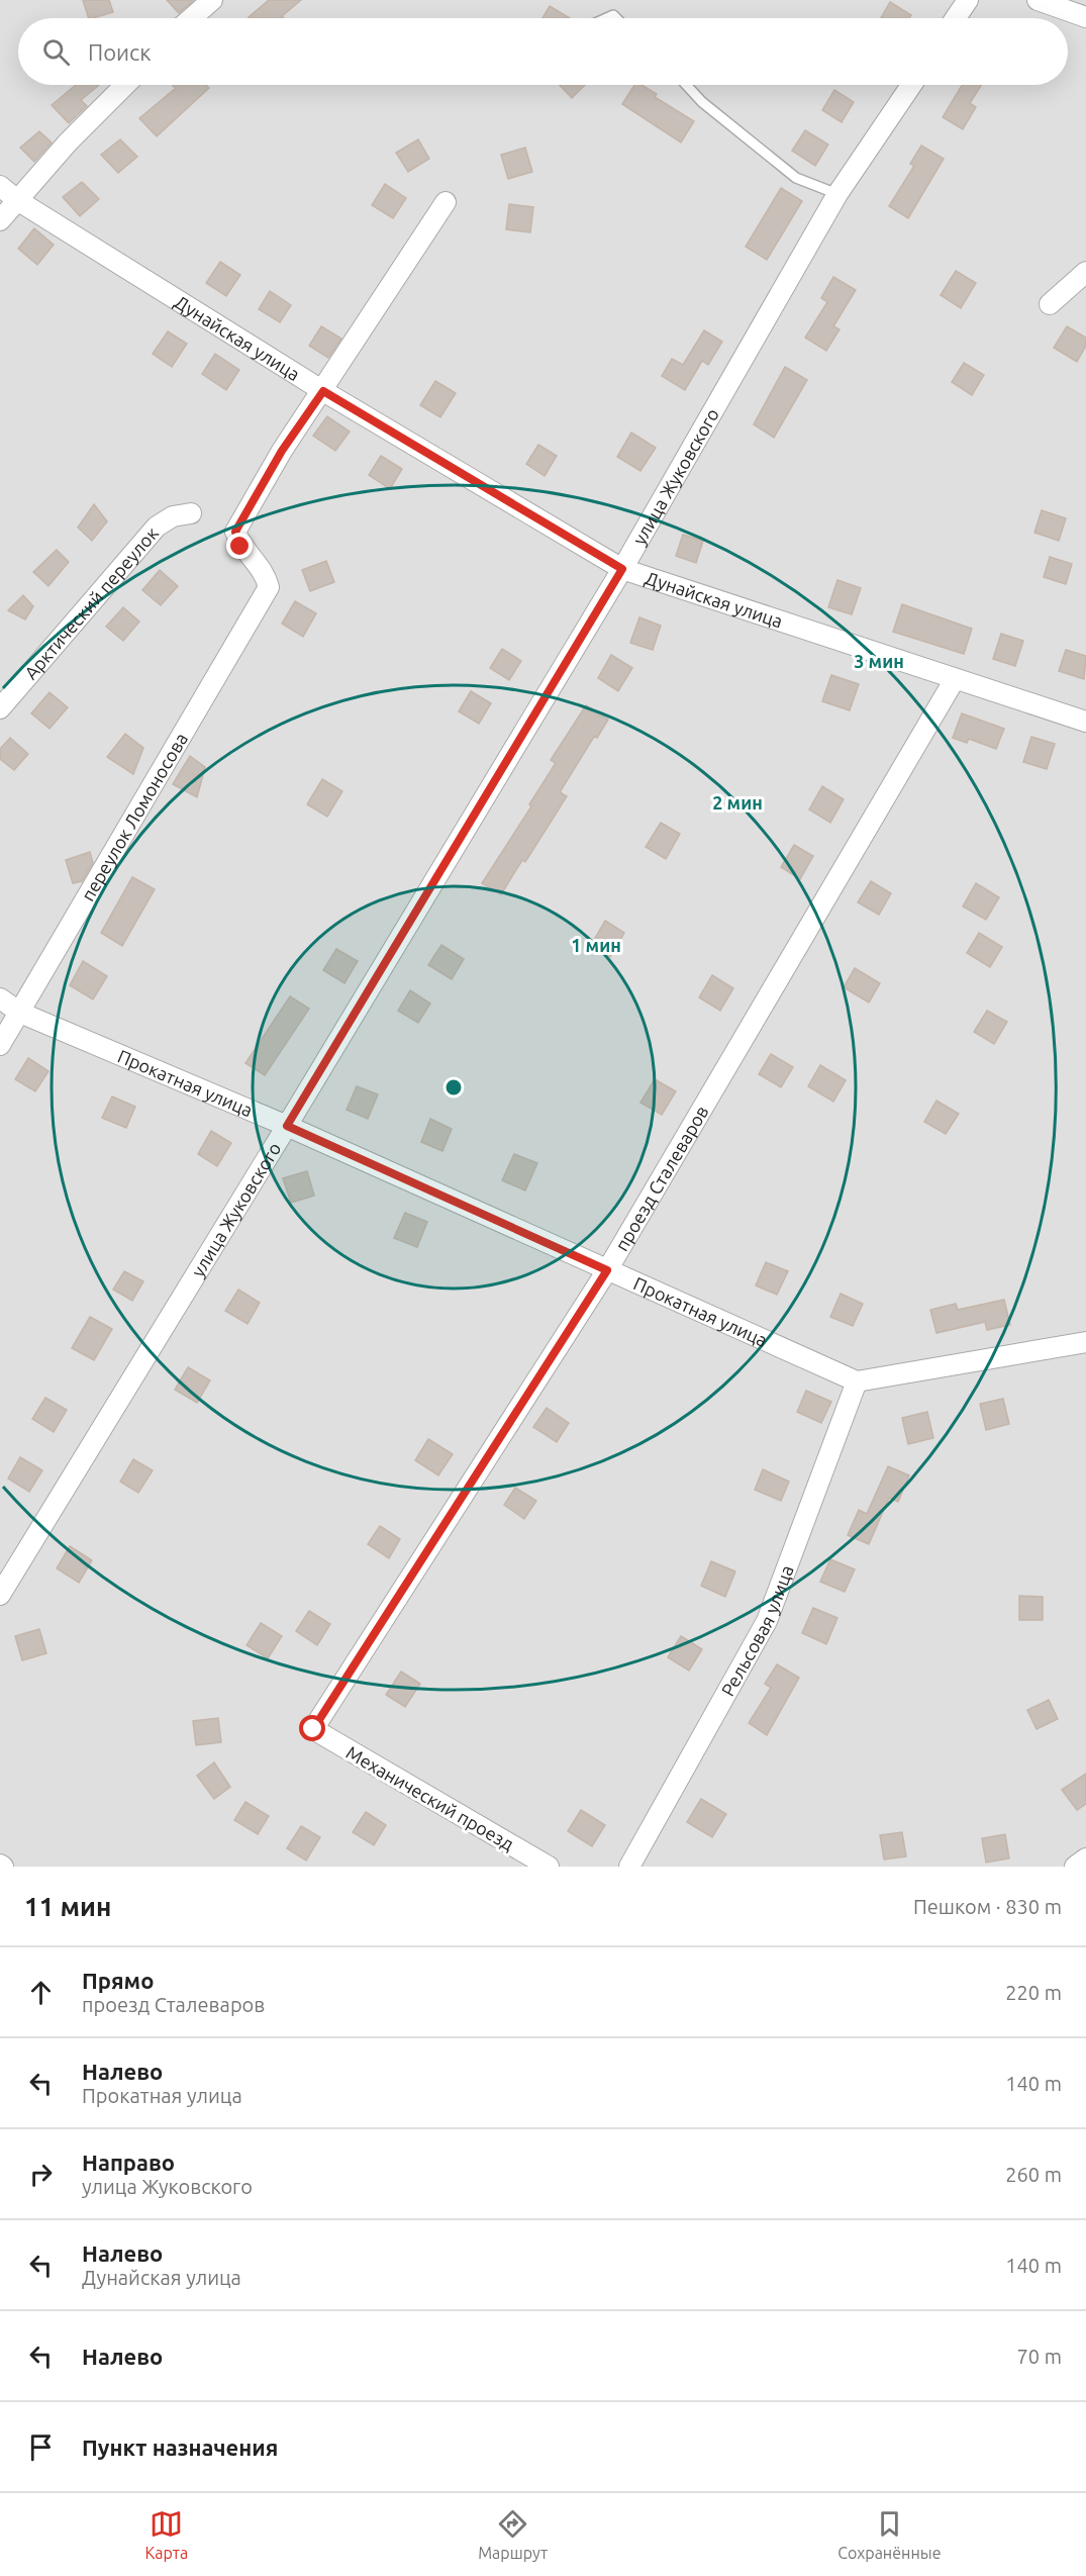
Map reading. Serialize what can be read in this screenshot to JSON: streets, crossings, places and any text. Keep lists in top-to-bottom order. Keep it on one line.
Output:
{"streets":{"street":["Дунайская улица","улица Жуковского","Арктический переулок","переулок Ломоносова","Прокатная улица","проезд Сталеваров","Рельсовая улица","Механический проезд"]},"crossings":[["Дунайская улица","улица Жуковского"],["Дунайская улица","переулок Ломоносова"],["Дунайская улица","проезд Сталеваров"],["улица Жуковского","Прокатная улица"],["переулок Ломоносова","Прокатная улица"],["Прокатная улица","проезд Сталеваров"],["Прокатная улица","Рельсовая улица"],["проезд Сталеваров","Механический проезд"]],"page":{"search":"Поиск","heading":["11 мин","Пешком · 830 m"],"list":[["Прямо","проезд Сталеваров","220 m"],["Налево","Прокатная улица","140 m"],["Направо","улица Жуковского","260 m"],["Налево","Дунайская улица","140 m"],["Налево","70 m"],"Пункт назначения"],"nav":["Карта","Маршрут","Сохранённые"]},"rings":["3 мин","2 мин","1 мин"]}
